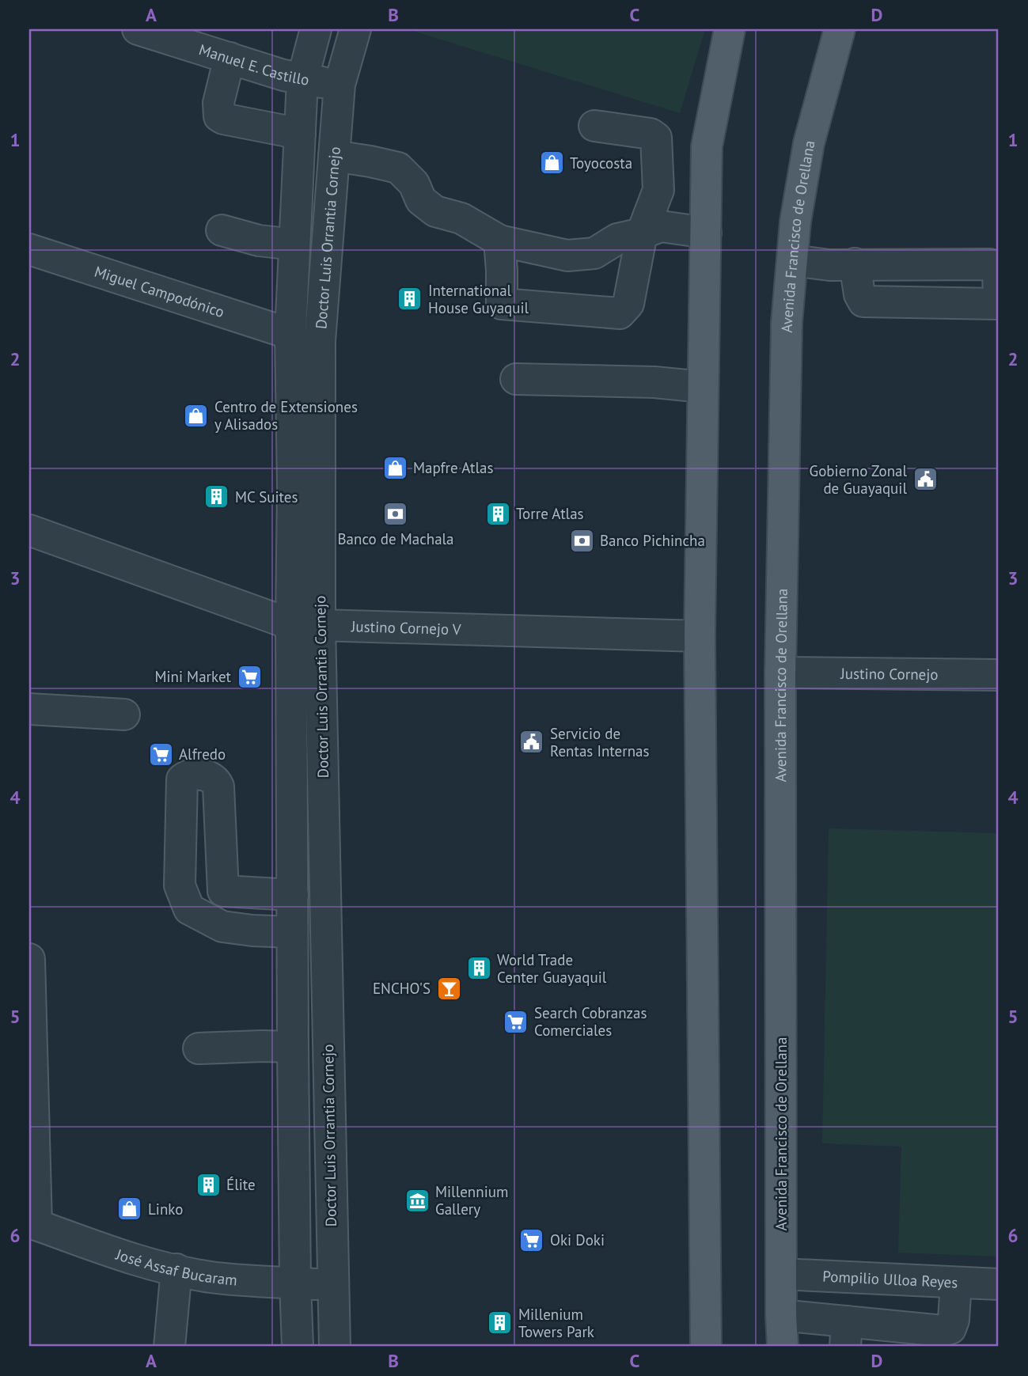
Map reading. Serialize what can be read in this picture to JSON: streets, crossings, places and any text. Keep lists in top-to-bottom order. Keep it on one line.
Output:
{"streets":{"main road":["Avenida Francisco de Orellana"],"street":["Manuel E. Castillo","Doctor Luis Orrantia Cornejo","Miguel Campodónico","Justino Cornejo V","Justino Cornejo","José Assaf Bucaram","Pompilio Ulloa Reyes"]},"crossings":[["Manuel E. Castillo","Doctor Luis Orrantia Cornejo"],["Avenida Francisco de Orellana","Justino Cornejo"],["Avenida Francisco de Orellana","Pompilio Ulloa Reyes"],["Doctor Luis Orrantia Cornejo","Miguel Campodónico"],["Doctor Luis Orrantia Cornejo","Justino Cornejo V"],["Doctor Luis Orrantia Cornejo","José Assaf Bucaram"]],"places":{"shop":["Toyocosta","Centro de Extensiones y Alisados","Mapfre Atlas","Linko"],"building":["International House Guyaquil","MC Suites","Torre Atlas","World Trade Center Guayaquil","Élite","Millenium Towers Park"],"public building":["Gobierno Zonal de Guayaquil","Servicio de Rentas Internas"],"bank":["Banco de Machala","Banco Pichincha"],"supermarket":["Mini Market","Alfredo","Search Cobranzas Comerciales","Oki Doki"],"bar":["ENCHO'S"],"museum":["Millennium Gallery"]},"grid":{"columns":["A","B","C","D"],"rows":["1","2","3","4","5","6"]}}
